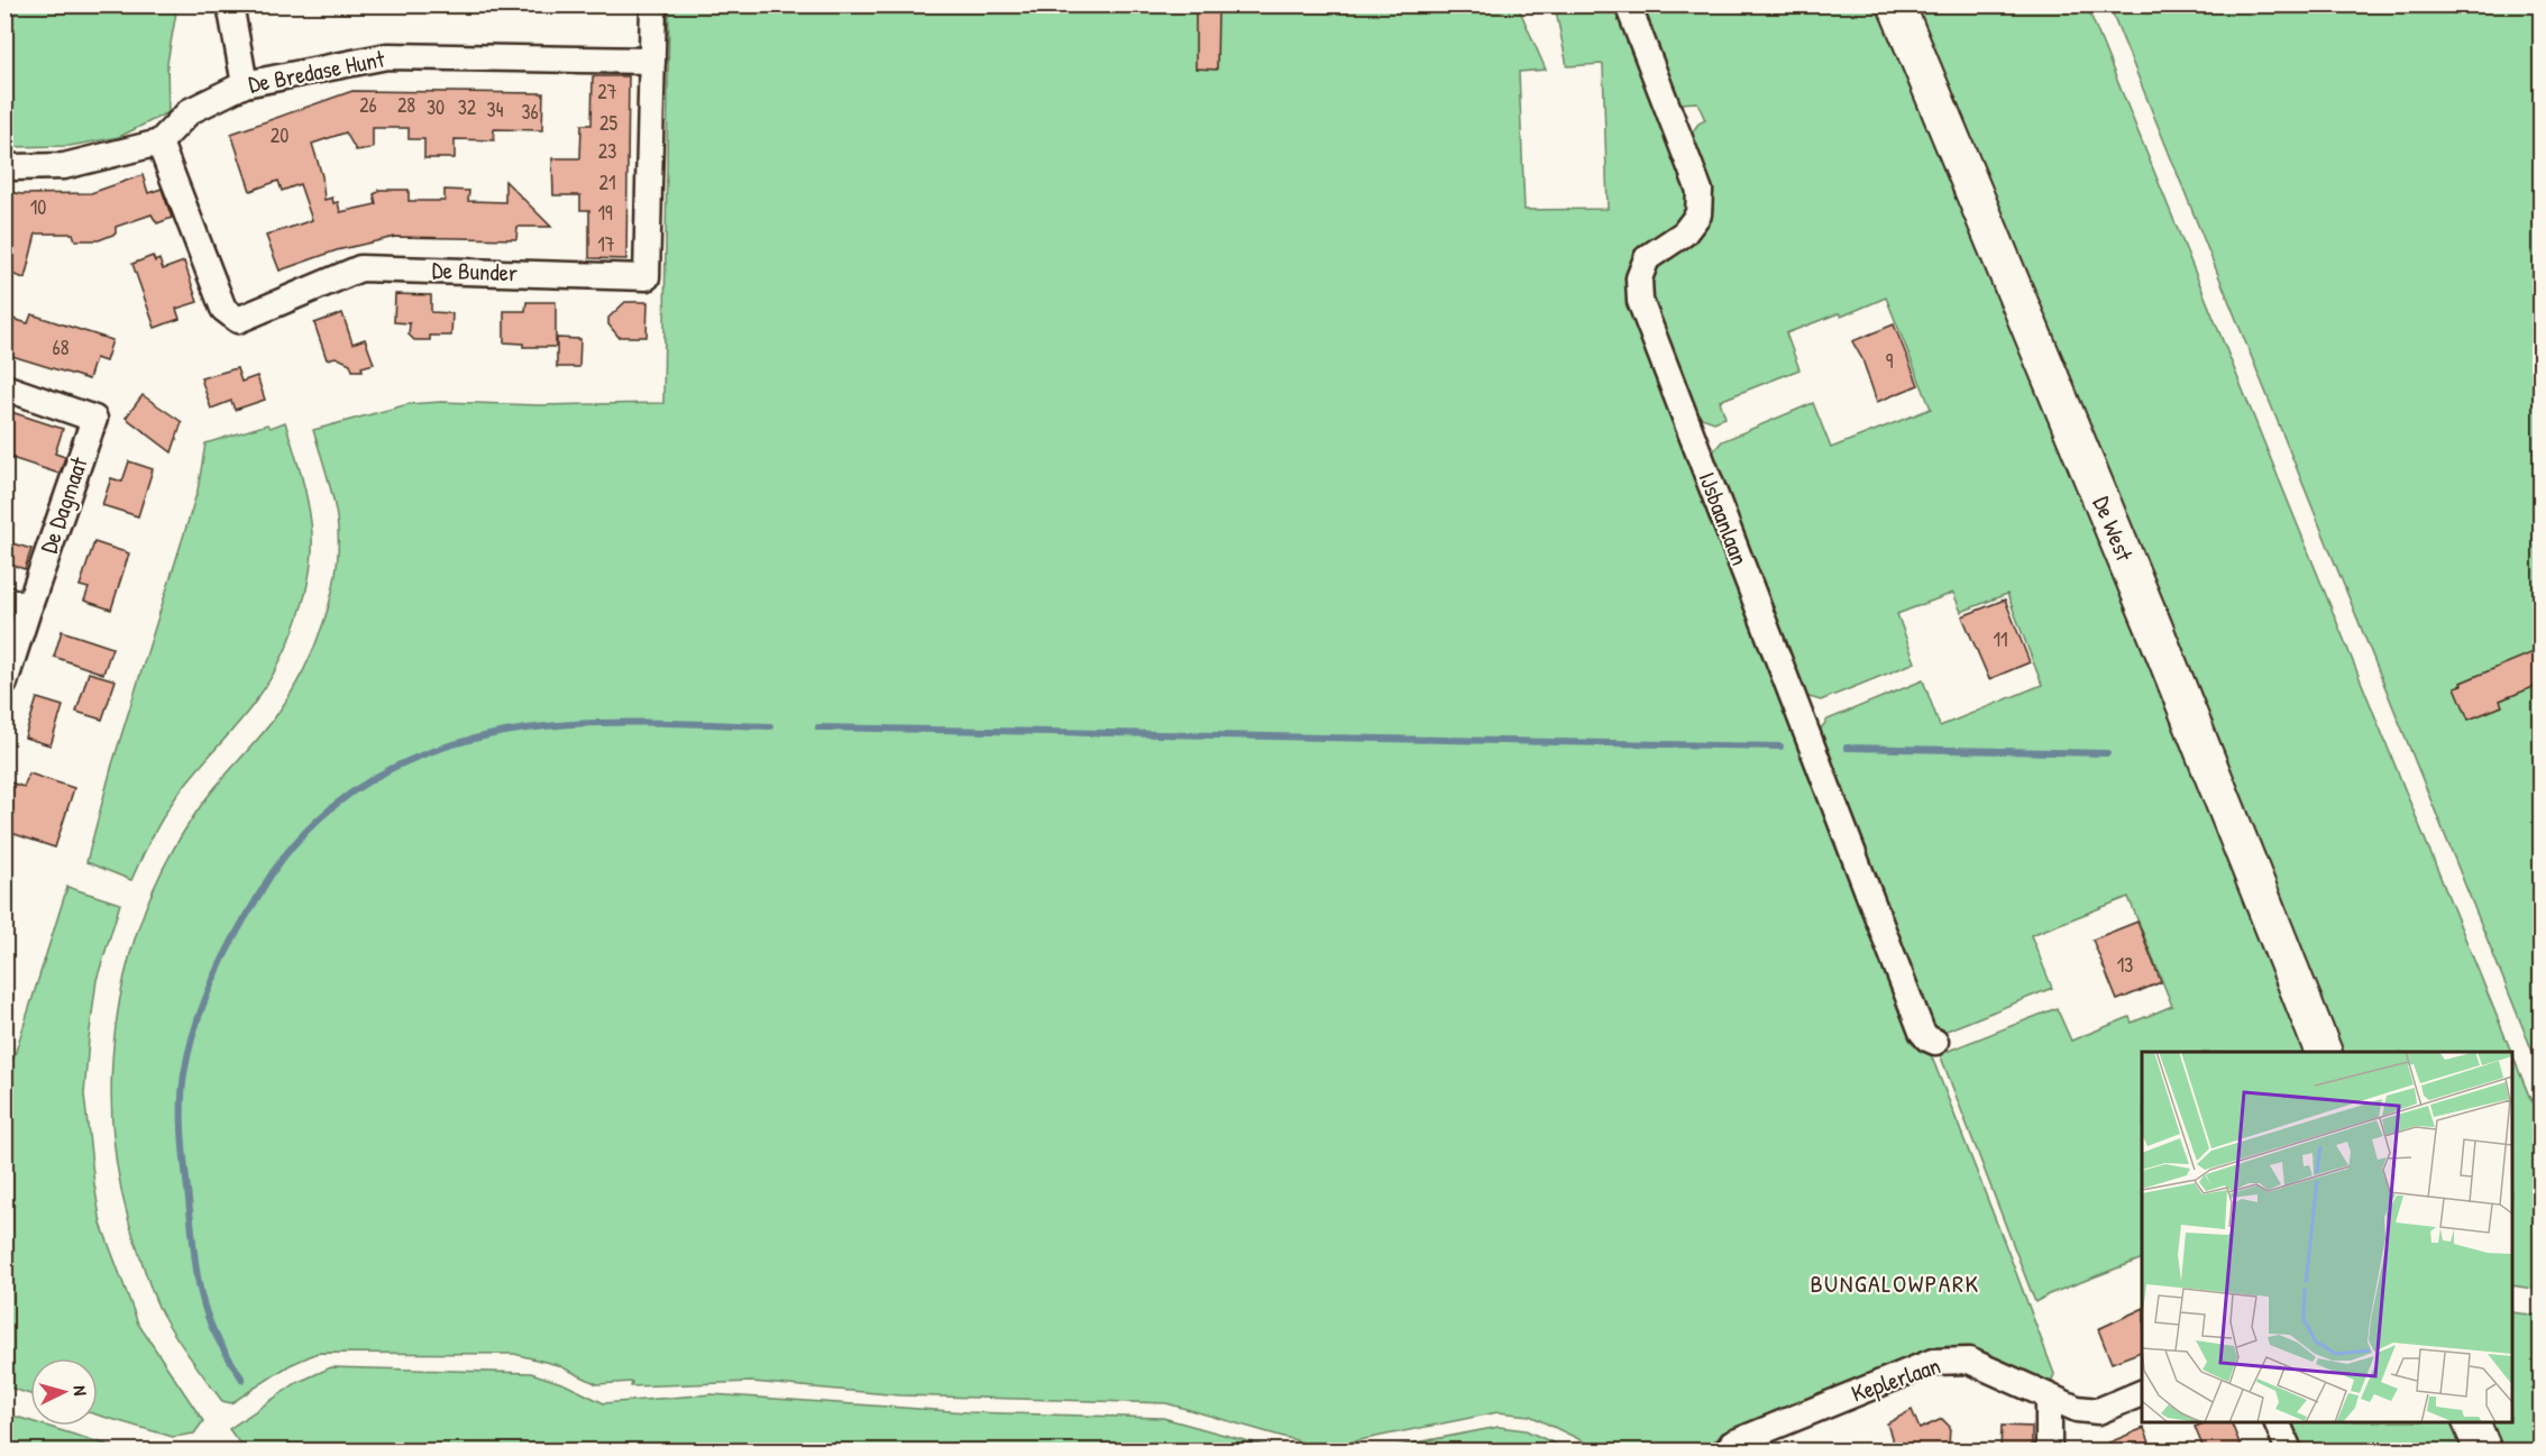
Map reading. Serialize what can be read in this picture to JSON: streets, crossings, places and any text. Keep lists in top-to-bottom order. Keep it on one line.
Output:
{"streets":{"main road":["De West"],"street":["De Bredase Hunt","De Bunder","De Dagmaat","IJsbaanlaan","Keplerlaan"]},"crossings":[["De Bredase Hunt","De Bunder"]],"districts":["BUNGALOWPARK"],"house_numbers":["27","26","28","30","32","34","36","25","20","23","21","10","19","17","68","9","11","13"],"north":"right"}
